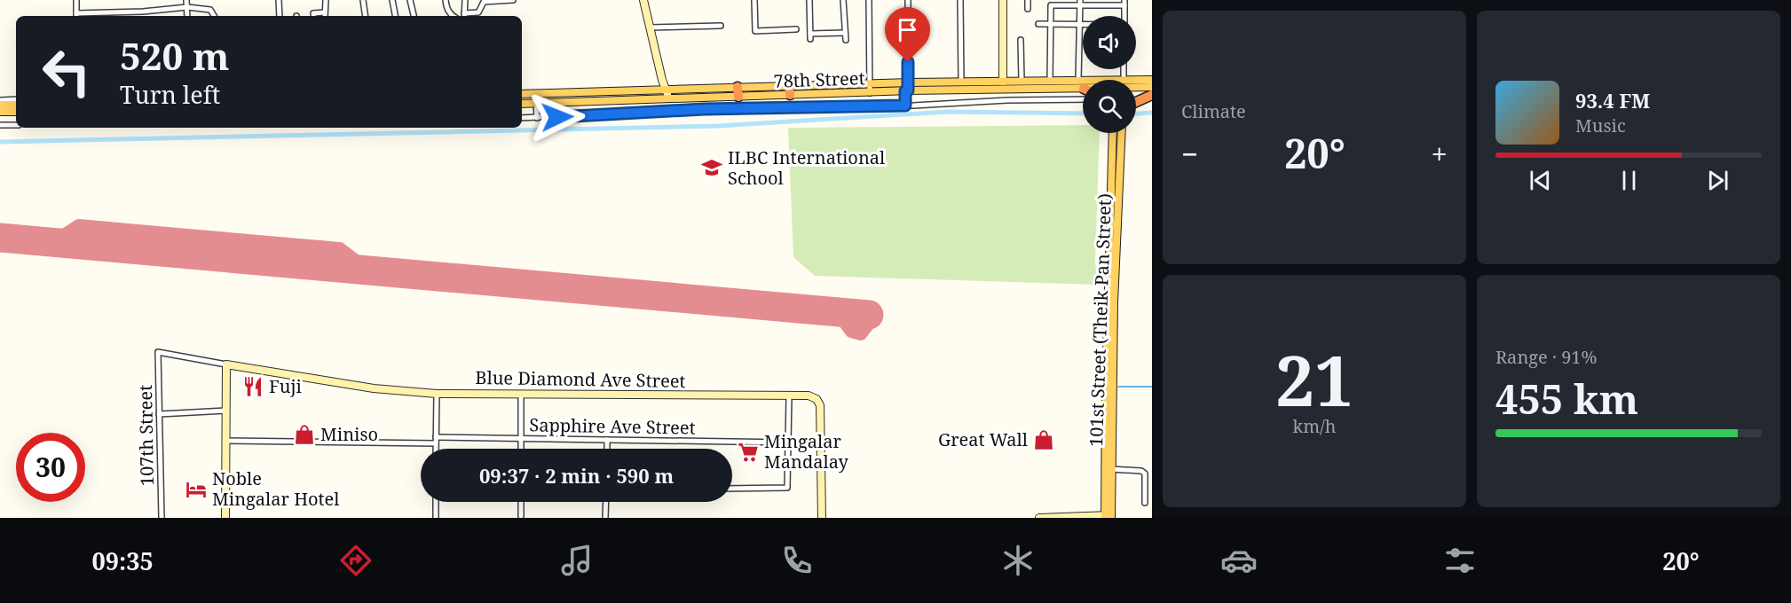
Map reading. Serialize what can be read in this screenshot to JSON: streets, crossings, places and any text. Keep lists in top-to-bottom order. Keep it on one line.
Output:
{"streets":{"main road":["78th Street","101st Street (Theik Pan Street)"],"street":["Blue Diamond Ave Street","Sapphire Ave Street","107th Street"]},"crossings":[["Blue Diamond Ave Street","107th Street"]],"places":{"school or university":["ILBC International School"],"restaurant":["Fuji"],"shop":["Miniso","Great Wall"],"supermarket":["Mingalar Mandalay"],"hotel":["Noble Mingalar Hotel"]},"page":{"tile":["Climate",["21","km/h"],["Range · 91%","455 km"]],"turn":["520 m","Turn left"],"song":["93.4 FM","Music"],"heat":["−","20°","+"],"limit":"30","trip":"09:37 · 2 min · 590 m","tabs":["09:35","20°"]}}
